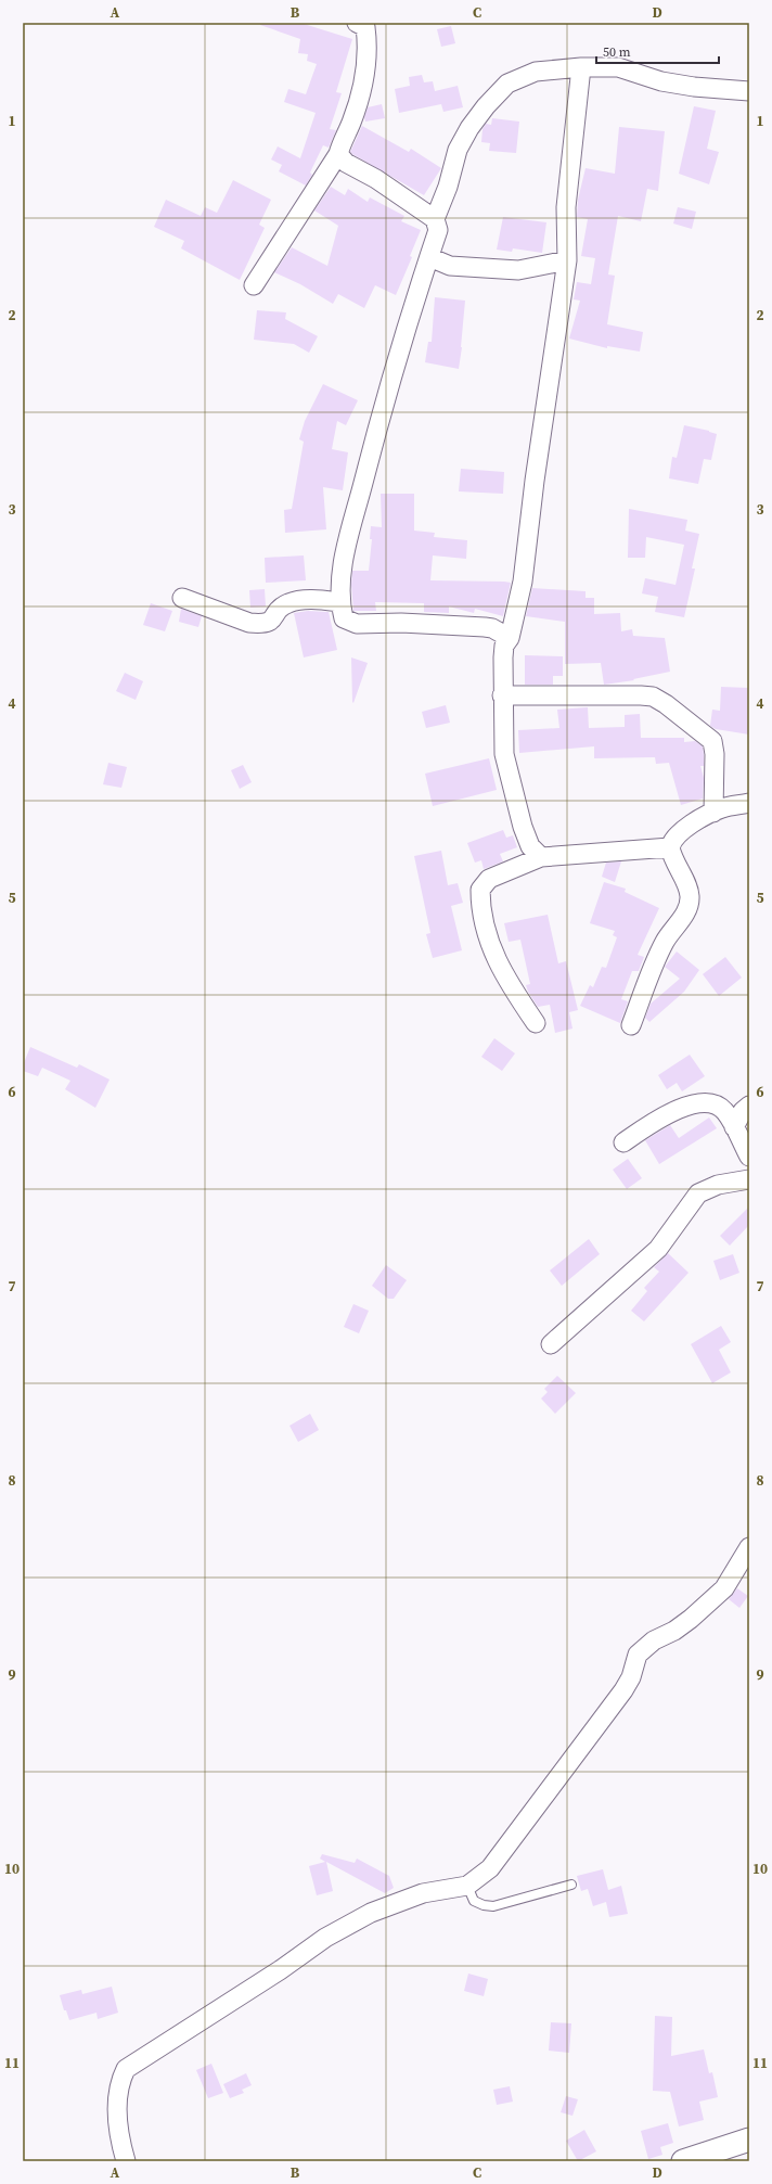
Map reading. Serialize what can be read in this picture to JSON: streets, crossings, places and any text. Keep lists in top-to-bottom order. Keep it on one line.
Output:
{"scale_bar":"50 m","grid":{"columns":["A","B","C","D"],"rows":["1","2","3","4","5","6","7","8","9","10","11"]}}
